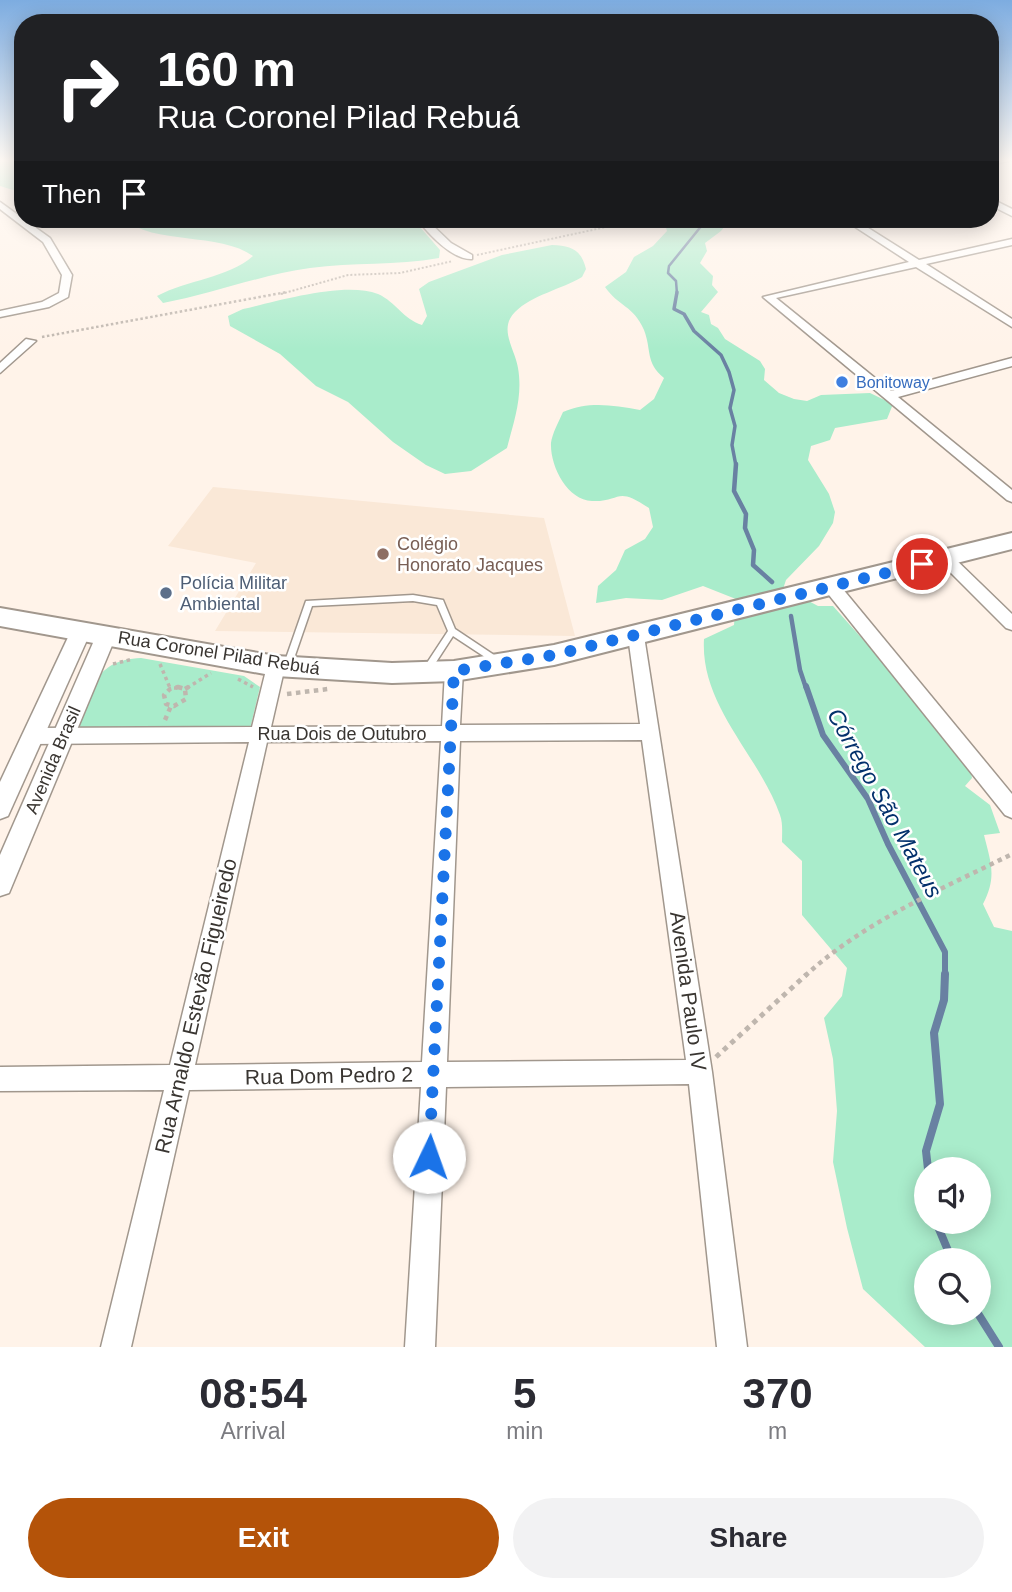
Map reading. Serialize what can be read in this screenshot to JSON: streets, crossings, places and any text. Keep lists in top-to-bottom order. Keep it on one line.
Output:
{"streets":{"main road":["Rua Coronel Pilad Rebuá"],"street":["Rua Dois de Outubro","Avenida Brasil","Avenida Paulo IV","Rua Arnaldo Estevão Figueiredo","Rua Dom Pedro 2"]},"crossings":[["Rua Coronel Pilad Rebuá","Avenida Brasil"],["Rua Coronel Pilad Rebuá","Avenida Paulo IV"],["Rua Coronel Pilad Rebuá","Rua Arnaldo Estevão Figueiredo"],["Rua Dois de Outubro","Avenida Brasil"],["Rua Dois de Outubro","Avenida Paulo IV"],["Rua Dois de Outubro","Rua Arnaldo Estevão Figueiredo"],["Avenida Paulo IV","Rua Dom Pedro 2"],["Rua Arnaldo Estevão Figueiredo","Rua Dom Pedro 2"]],"water":["Córrego São Mateus"],"places":["Bonitoway","Colégio Honorato Jacques","Polícia Militar Ambiental"],"page":{"turn":["160 m","Rua Coronel Pilad Rebuá"],"then":"Then","eta":["08:54","Arrival","5","min","370","m"],"buttons":["Exit","Share"]}}
